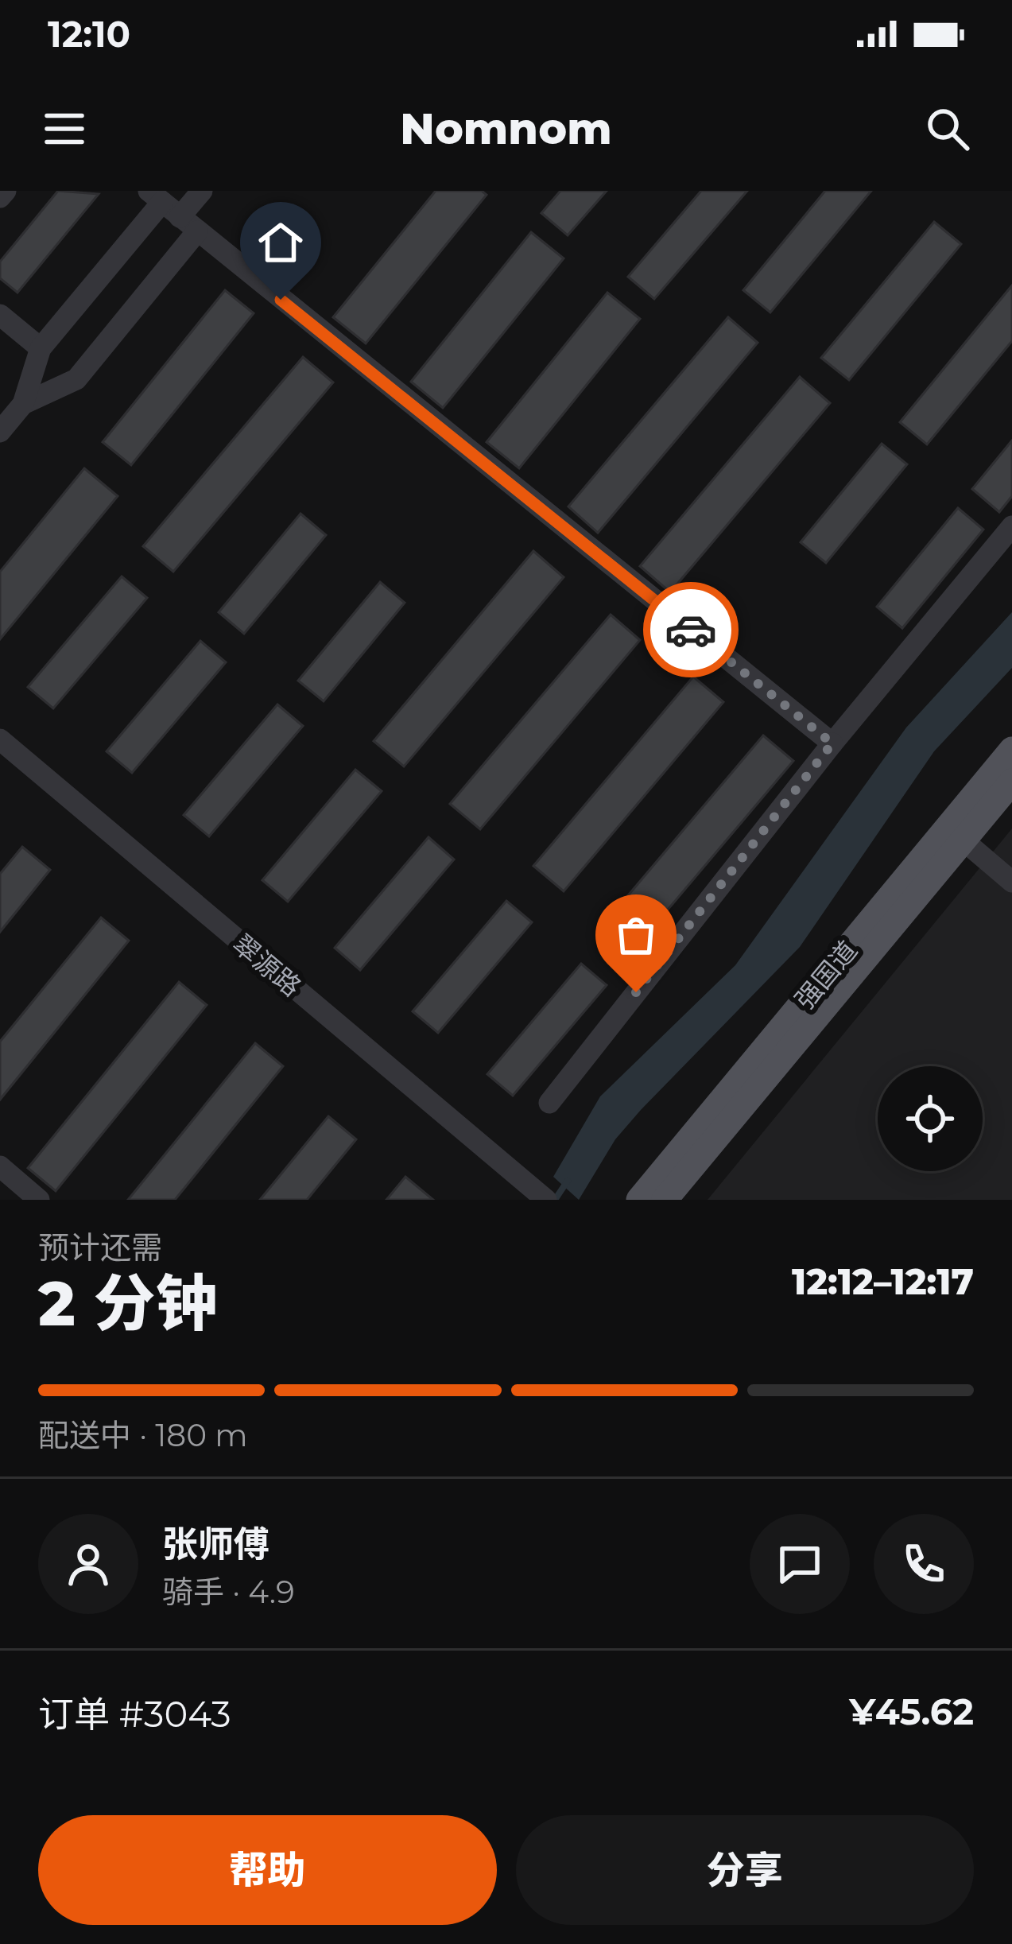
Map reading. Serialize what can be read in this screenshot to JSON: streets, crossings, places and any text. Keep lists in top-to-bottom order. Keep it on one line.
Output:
{"streets":{"main road":["强国道"],"street":["翠源路"]},"page":{"status":"12:10","header":"Nomnom","heading":["2 分钟","预计还需","12:12–12:17"],"panel":["张师傅","骑手 · 4.9","订单 #3043","¥45.62"],"bar":"配送中 · 180 m","buttons":["帮助","分享"]}}
